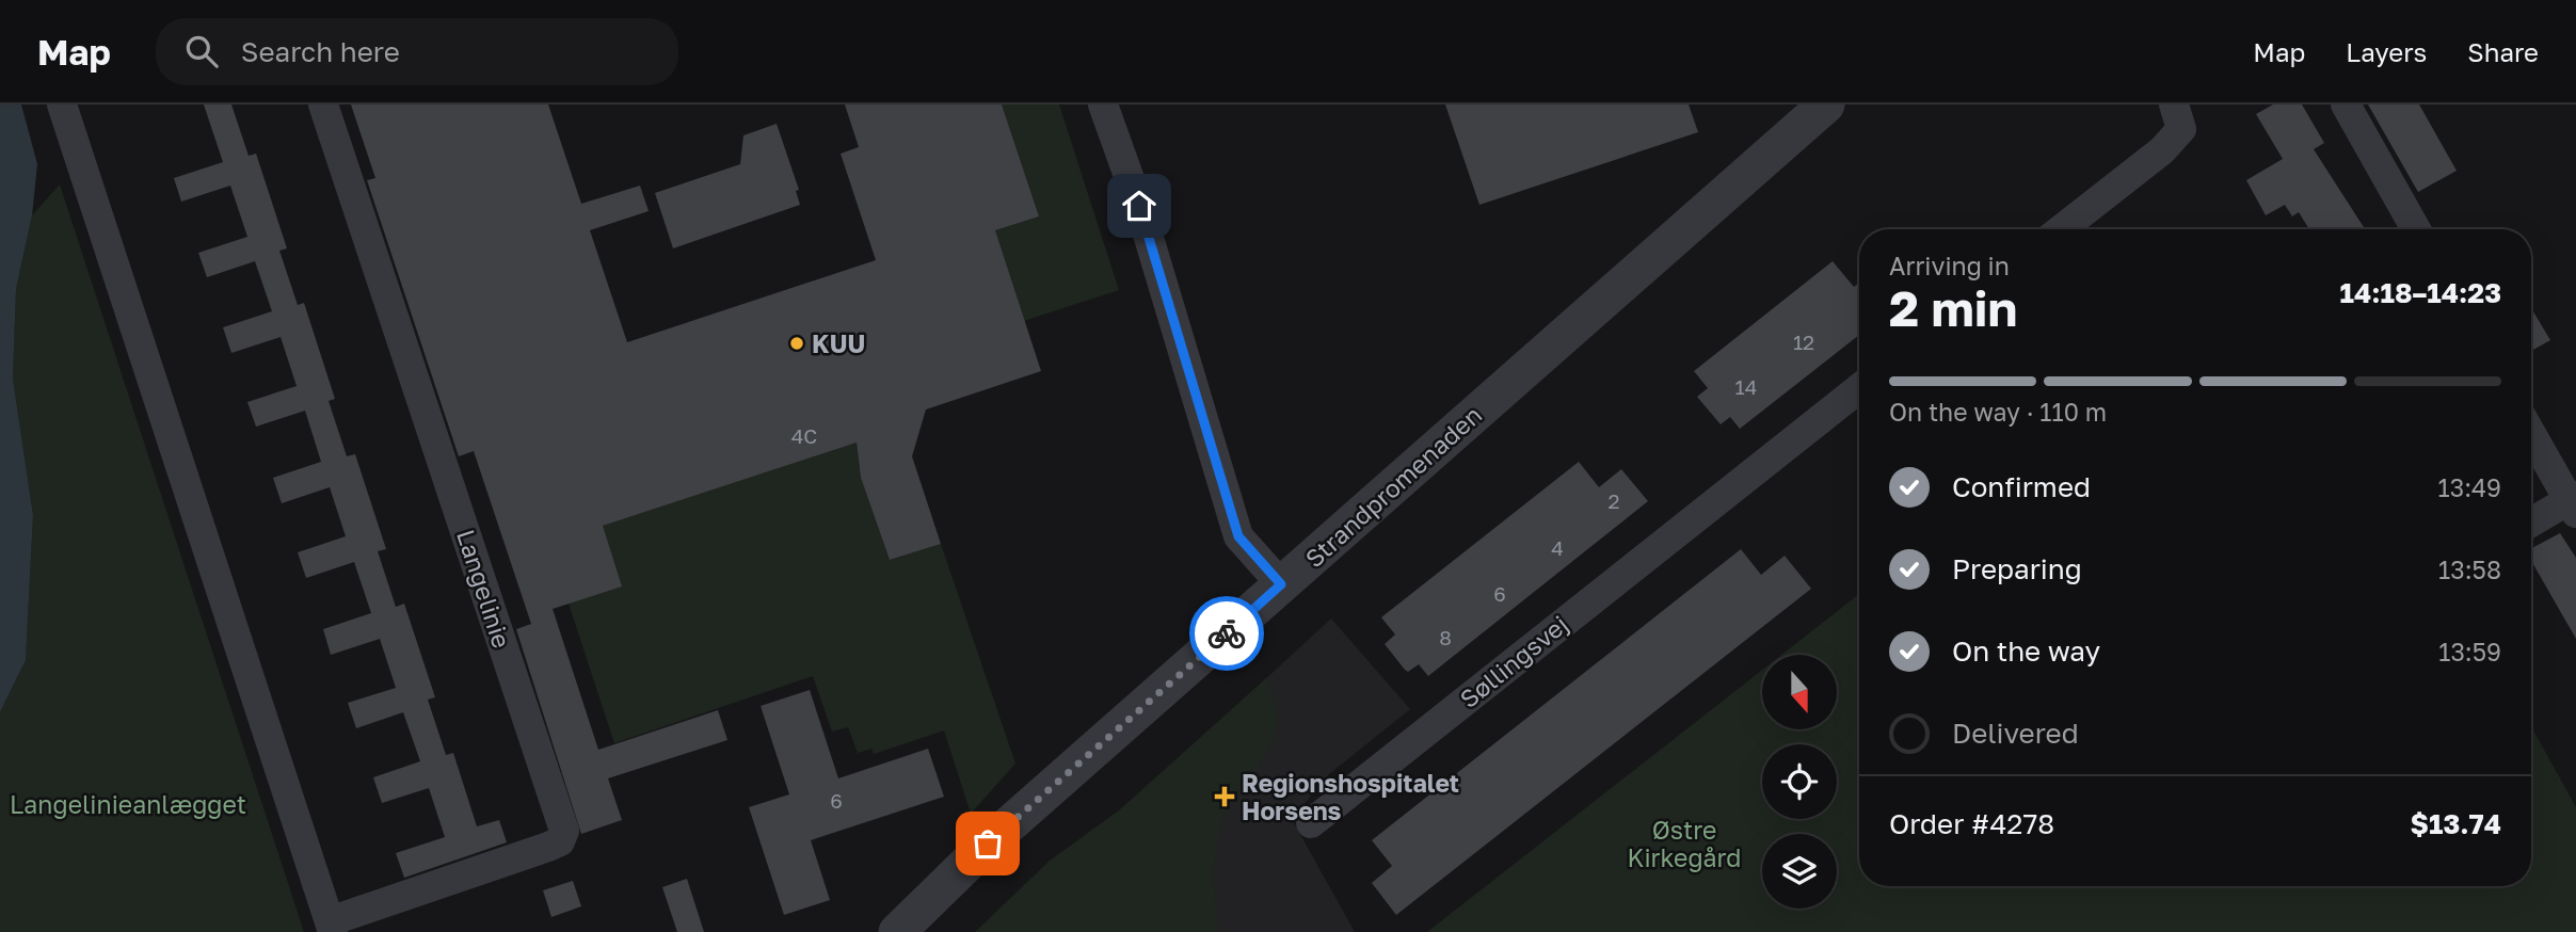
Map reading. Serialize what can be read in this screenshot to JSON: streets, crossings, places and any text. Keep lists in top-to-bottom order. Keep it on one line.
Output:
{"streets":{"street":["Strandpromenaden","Langelinie","Søllingsvej"]},"parks":["Langelinieanlægget","Østre Kirkegård"],"places":{"other":["KUU"],"health":["Regionshospitalet Horsens"]},"house_numbers":["12","14","4C","2","4","6","8","6"],"north":"bottom","page":{"header":"Map","search":"Search here","nav":["Map","Layers","Share"],"heading":["2 min","Arriving in","14:18–14:23"],"panel":["Order #4278","$13.74"],"bar":"On the way · 110 m","list":[["Confirmed","13:49"],["Preparing","13:58"],["On the way","13:59"],"Delivered"]}}
